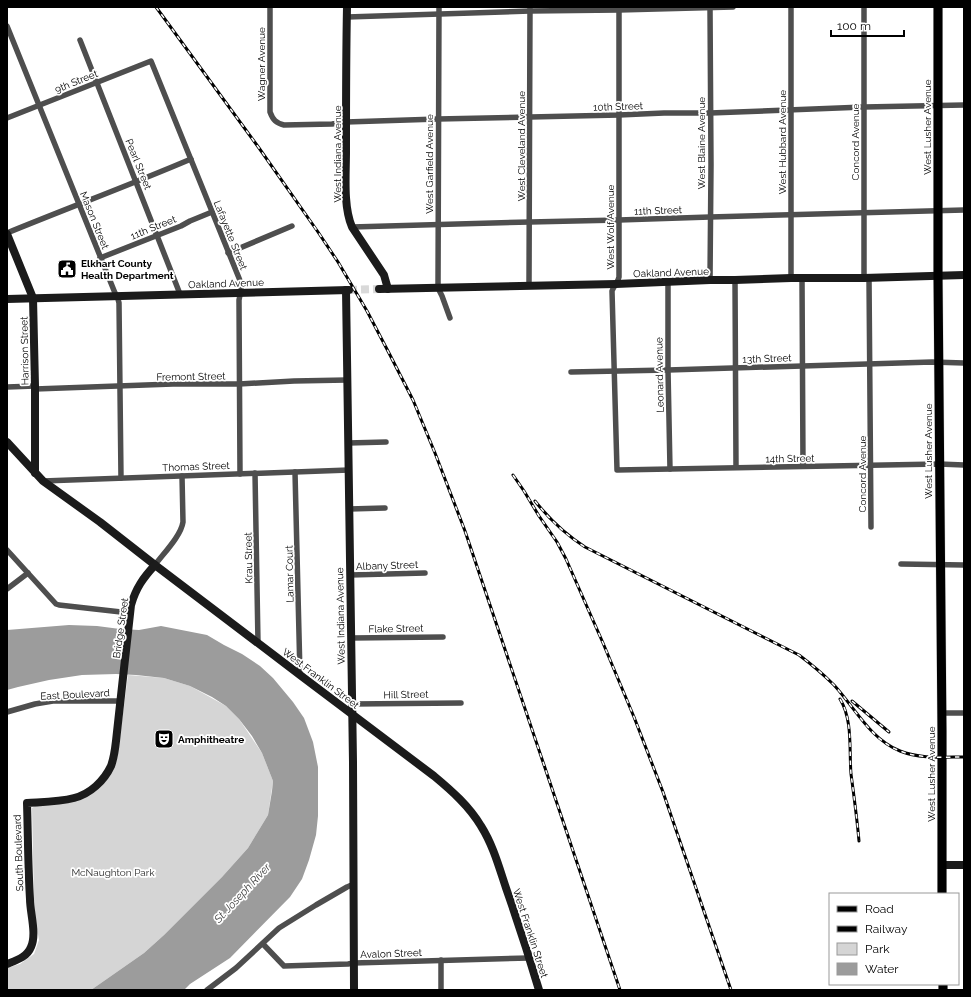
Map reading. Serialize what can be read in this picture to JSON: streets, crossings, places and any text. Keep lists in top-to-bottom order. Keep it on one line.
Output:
{"streets":{"main road":["West Lusher Avenue"],"street":["Wagner Avenue","9th Street","10th Street","West Hubbard Avenue","Concord Avenue","West Blaine Avenue","West Cleveland Avenue","West Indiana Avenue","Pearl Street","West Garfield Avenue","11th Street","Mason Street","West Wolf Avenue","Lafayette Street","Oakland Avenue","Harrison Street","13th Street","Leonard Avenue","Fremont Street","14th Street","Thomas Street","Krau Street","Albany Street","Lamar Court","Bridge Street","Flake Street","West Franklin Street","East Boulevard","Hill Street","South Boulevard","Avalon Street"]},"crossings":[["Wagner Avenue","10th Street"],["9th Street","Pearl Street"],["9th Street","Mason Street"],["9th Street","Lafayette Street"],["10th Street","West Lusher Avenue"],["10th Street","West Hubbard Avenue"],["10th Street","Concord Avenue"],["10th Street","West Blaine Avenue"],["10th Street","West Cleveland Avenue"],["10th Street","West Indiana Avenue"],["10th Street","West Garfield Avenue"],["10th Street","West Wolf Avenue"],["West Lusher Avenue","11th Street"],["West Lusher Avenue","Oakland Avenue"],["West Lusher Avenue","13th Street"],["West Lusher Avenue","14th Street"],["West Hubbard Avenue","11th Street"],["West Hubbard Avenue","Oakland Avenue"],["Concord Avenue","11th Street"],["Concord Avenue","Oakland Avenue"],["Concord Avenue","13th Street"],["Concord Avenue","14th Street"],["West Blaine Avenue","11th Street"],["West Blaine Avenue","Oakland Avenue"],["West Cleveland Avenue","11th Street"],["West Cleveland Avenue","Oakland Avenue"],["West Indiana Avenue","11th Street"],["West Indiana Avenue","Oakland Avenue"],["West Indiana Avenue","Fremont Street"],["West Indiana Avenue","Thomas Street"],["West Indiana Avenue","Albany Street"],["West Indiana Avenue","Flake Street"],["West Indiana Avenue","West Franklin Street"],["West Indiana Avenue","Hill Street"],["West Indiana Avenue","Avalon Street"],["Pearl Street","11th Street"],["Pearl Street","Oakland Avenue"],["West Garfield Avenue","11th Street"],["West Garfield Avenue","Oakland Avenue"],["11th Street","Mason Street"],["11th Street","West Wolf Avenue"],["11th Street","Lafayette Street"],["Mason Street","Oakland Avenue"],["Mason Street","Fremont Street"],["Mason Street","Thomas Street"],["West Wolf Avenue","Oakland Avenue"],["West Wolf Avenue","13th Street"],["West Wolf Avenue","14th Street"],["Lafayette Street","Oakland Avenue"],["Lafayette Street","Fremont Street"],["Lafayette Street","Thomas Street"],["Oakland Avenue","Harrison Street"],["Oakland Avenue","Leonard Avenue"],["Harrison Street","Fremont Street"],["Harrison Street","West Franklin Street"],["13th Street","Leonard Avenue"],["Leonard Avenue","14th Street"],["Thomas Street","Krau Street"],["Thomas Street","Lamar Court"],["Thomas Street","West Franklin Street"],["Krau Street","West Franklin Street"],["Lamar Court","West Franklin Street"],["Bridge Street","West Franklin Street"],["Bridge Street","East Boulevard"],["Bridge Street","South Boulevard"],["West Franklin Street","Avalon Street"],["East Boulevard","South Boulevard"]],"water":["St. Joseph River"],"parks":["McNaughton Park"],"places":{"public building":["Elkhart County Health Department"],"theatre":["Amphitheatre"]},"legend":["Road","Railway","Park","Water"],"scale_bar":"100 m"}
